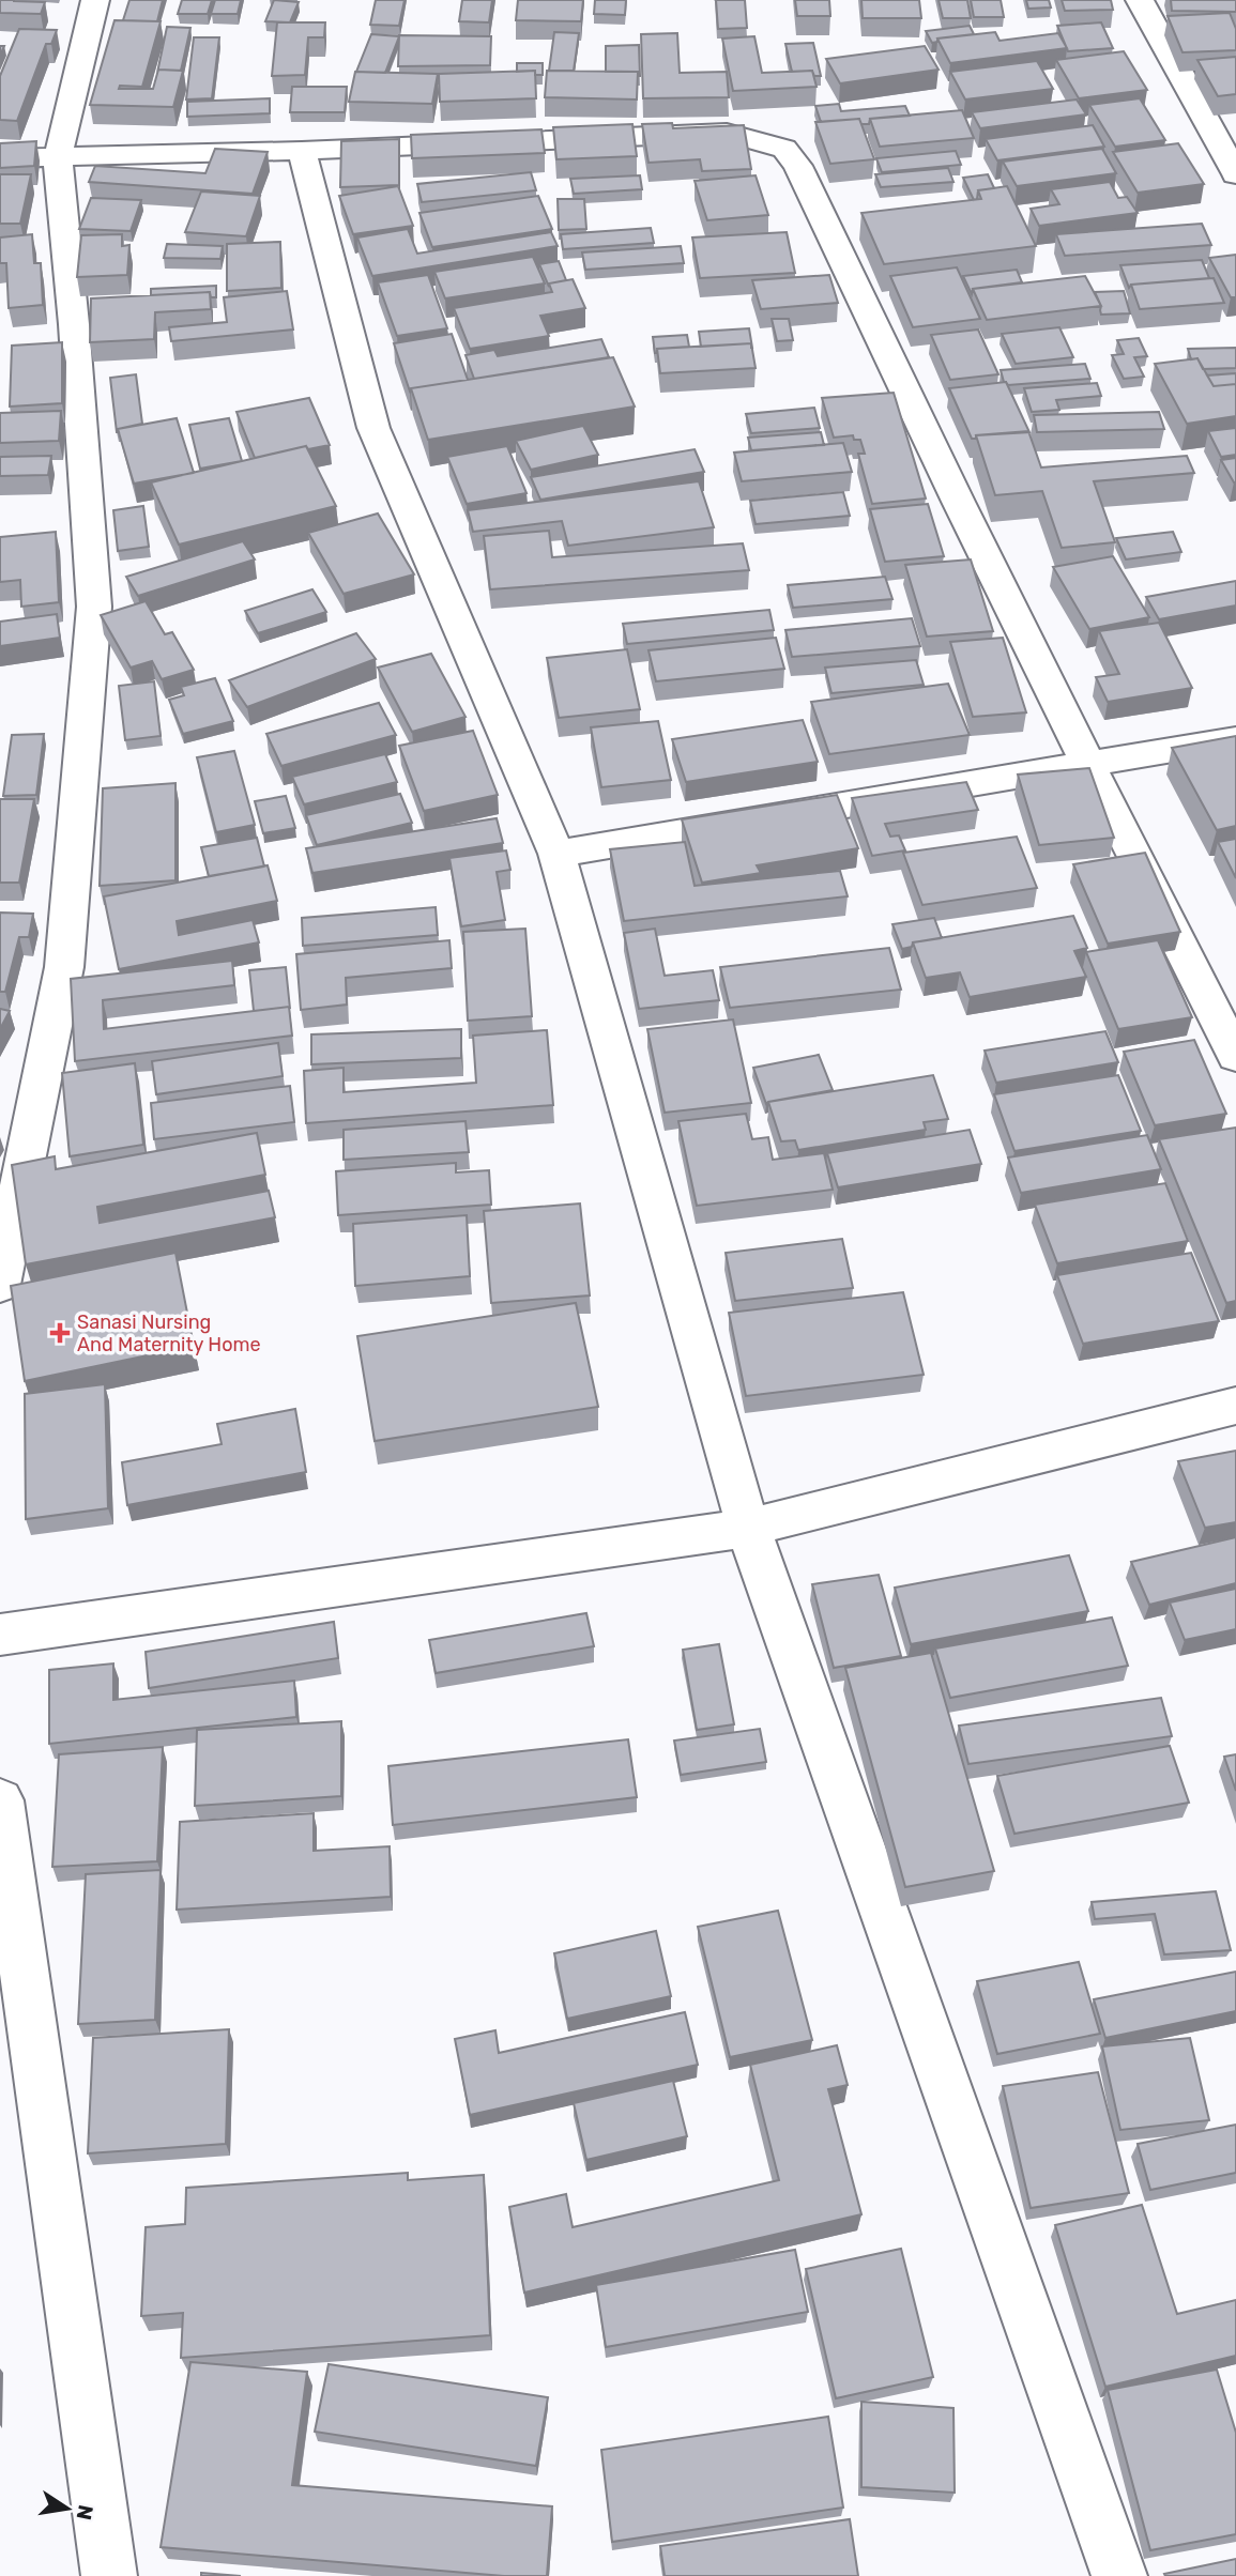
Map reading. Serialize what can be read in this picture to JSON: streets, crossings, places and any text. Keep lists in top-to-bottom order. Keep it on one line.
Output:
{"places":{"health":["Sanasi Nursing And Maternity Home"]},"north":"right"}
